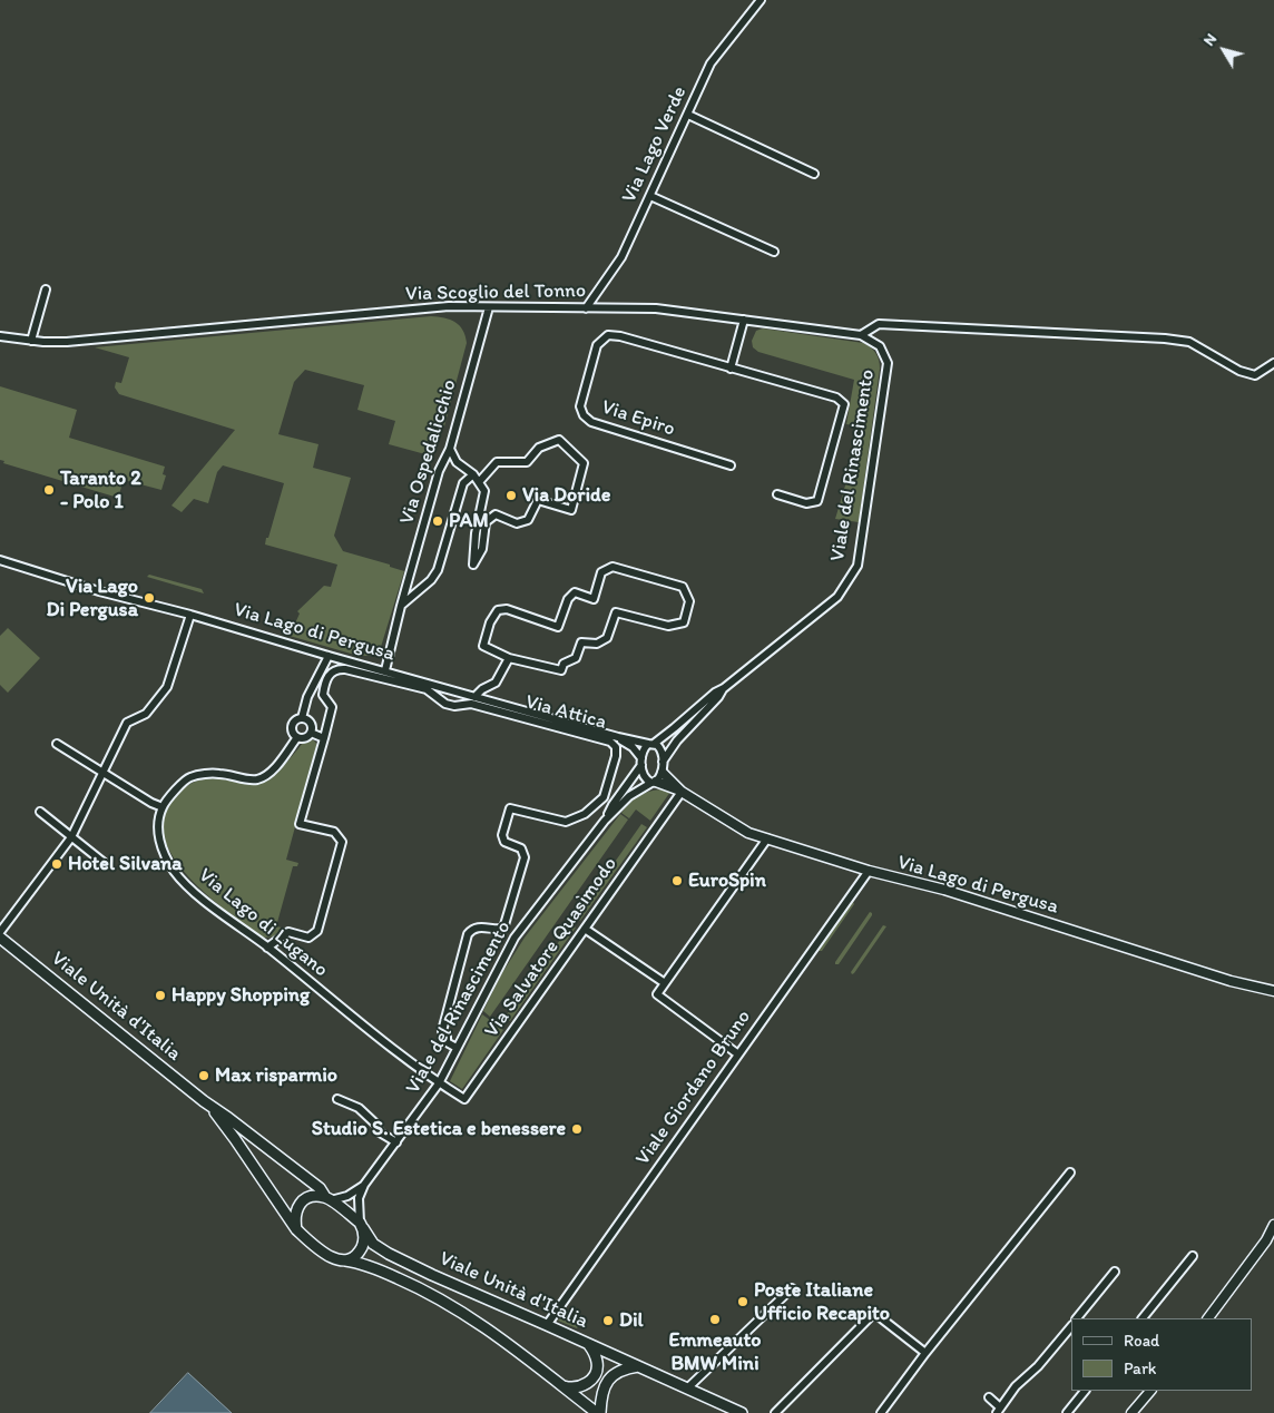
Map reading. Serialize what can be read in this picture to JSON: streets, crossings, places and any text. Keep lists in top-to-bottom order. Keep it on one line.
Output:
{"streets":{"main road":["Viale Unità d'Italia"],"street":["Via Lago Verde","Via Scoglio del Tonno","Via Epiro","Via Ospedalicchio","Viale del Rinascimento","Via Lago di Pergusa","Via Attica","Via Lago di Lugano","Via Salvatore Quasìmodo","Viale Giordano Bruno"]},"crossings":[["Via Lago Verde","Via Scoglio del Tonno"],["Via Scoglio del Tonno","Via Ospedalicchio"],["Via Scoglio del Tonno","Viale del Rinascimento"],["Via Ospedalicchio","Via Lago di Pergusa"],["Viale del Rinascimento","Via Lago di Pergusa"],["Viale del Rinascimento","Via Attica"],["Viale del Rinascimento","Via Lago di Lugano"],["Viale del Rinascimento","Viale Unità d'Italia"],["Via Lago di Pergusa","Via Salvatore Quasìmodo"],["Via Lago di Pergusa","Viale Giordano Bruno"],["Viale Unità d'Italia","Viale Giordano Bruno"]],"places":["Taranto 2 - Polo 1","Via Doride","PAM","Via Lago Di Pergusa","Hotel Silvana","EuroSpin","Happy Shopping","Max risparmio","Studio S. Estetica e benessere","Poste Italiane Ufficio Recapito","Emmeauto BMW Mini","Dil"],"legend":["Road","Park"],"north":"top left"}
